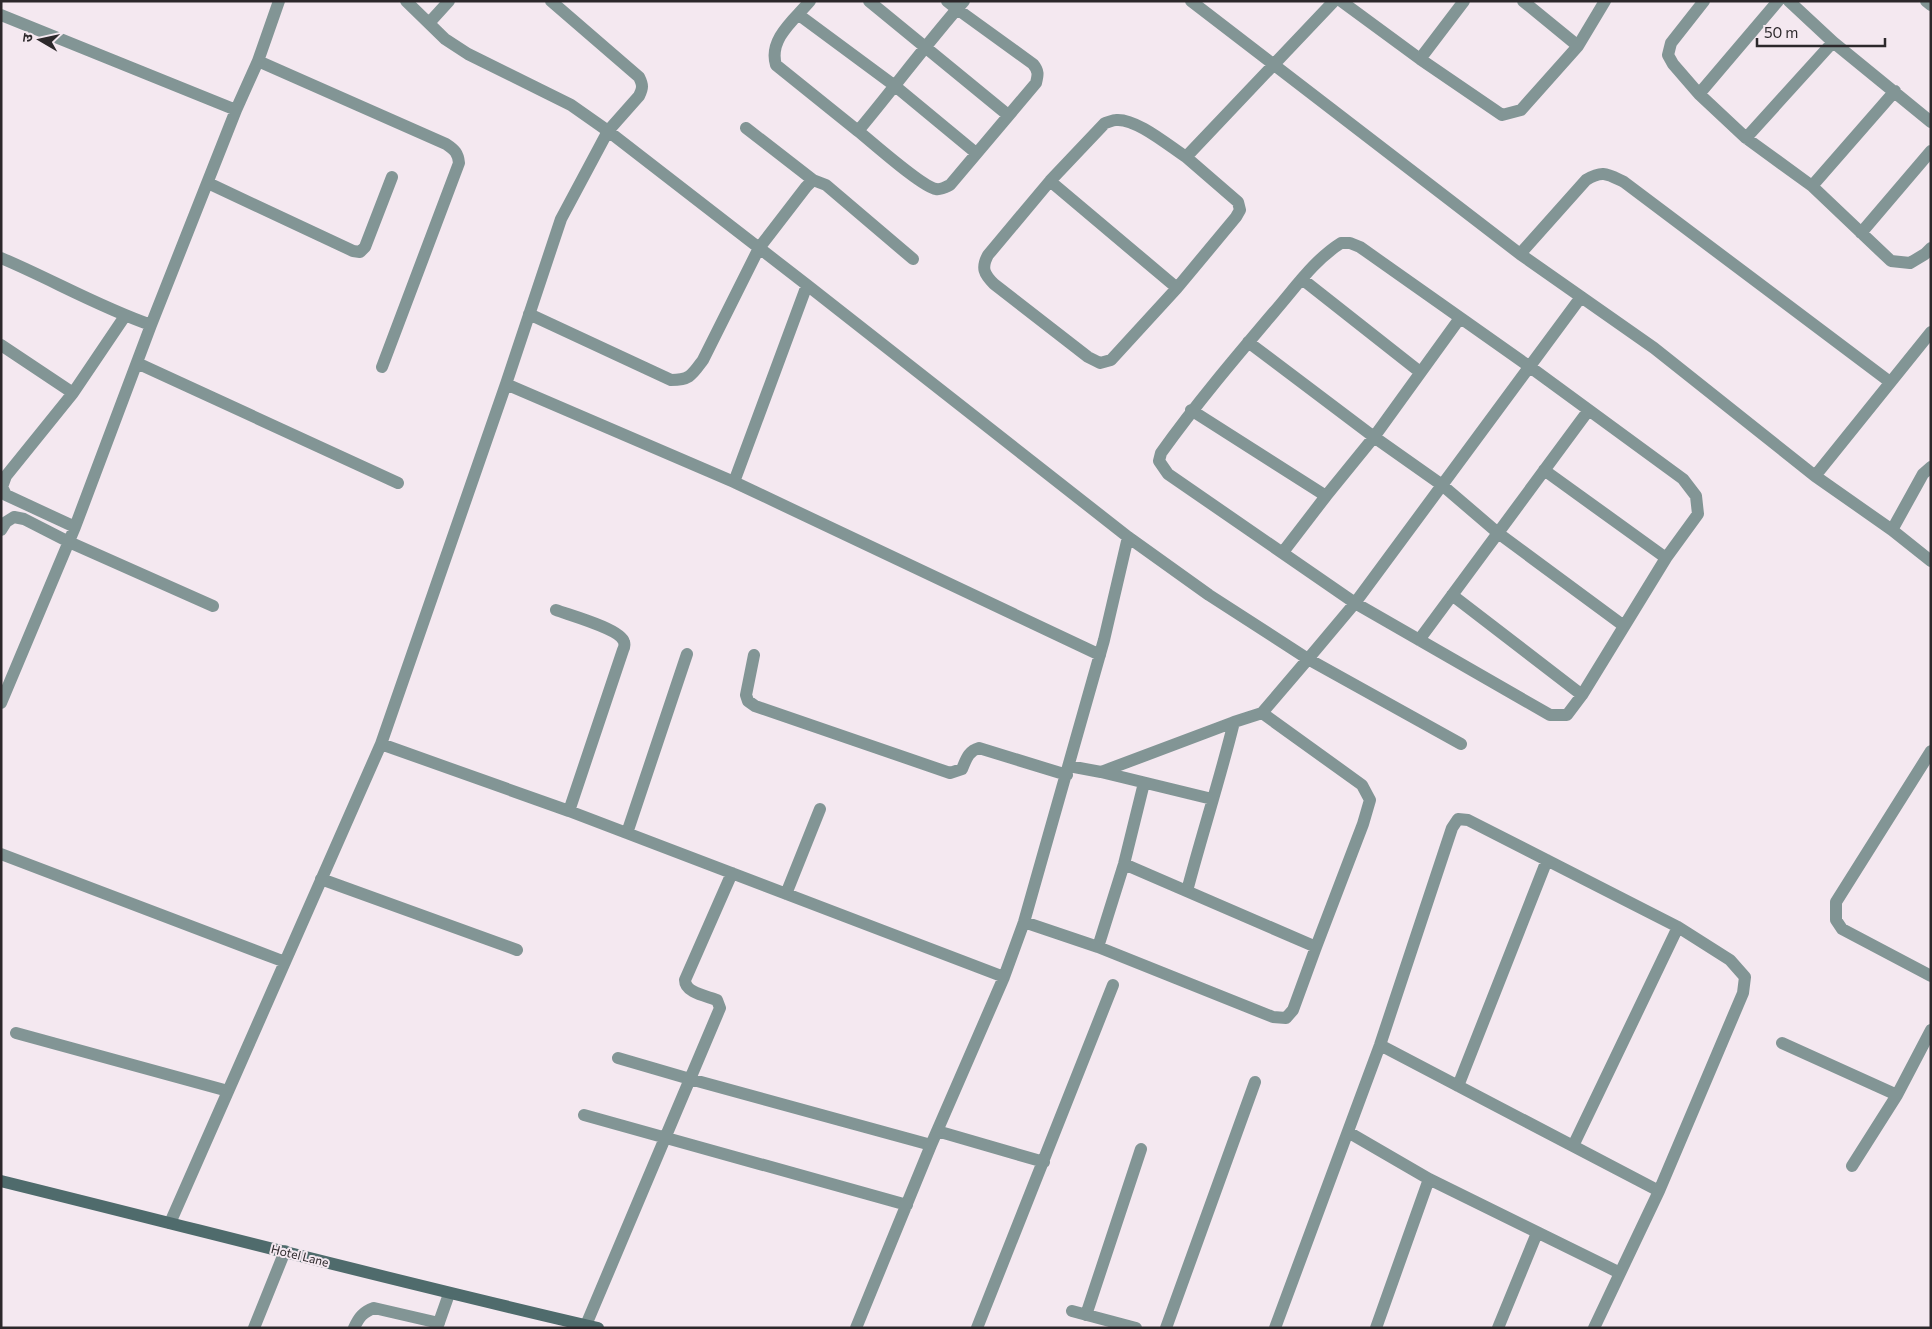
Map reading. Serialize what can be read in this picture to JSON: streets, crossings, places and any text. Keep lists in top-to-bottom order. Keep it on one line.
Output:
{"streets":{"street":["Hotel Lane"]},"scale_bar":"50 m","north":"left"}
